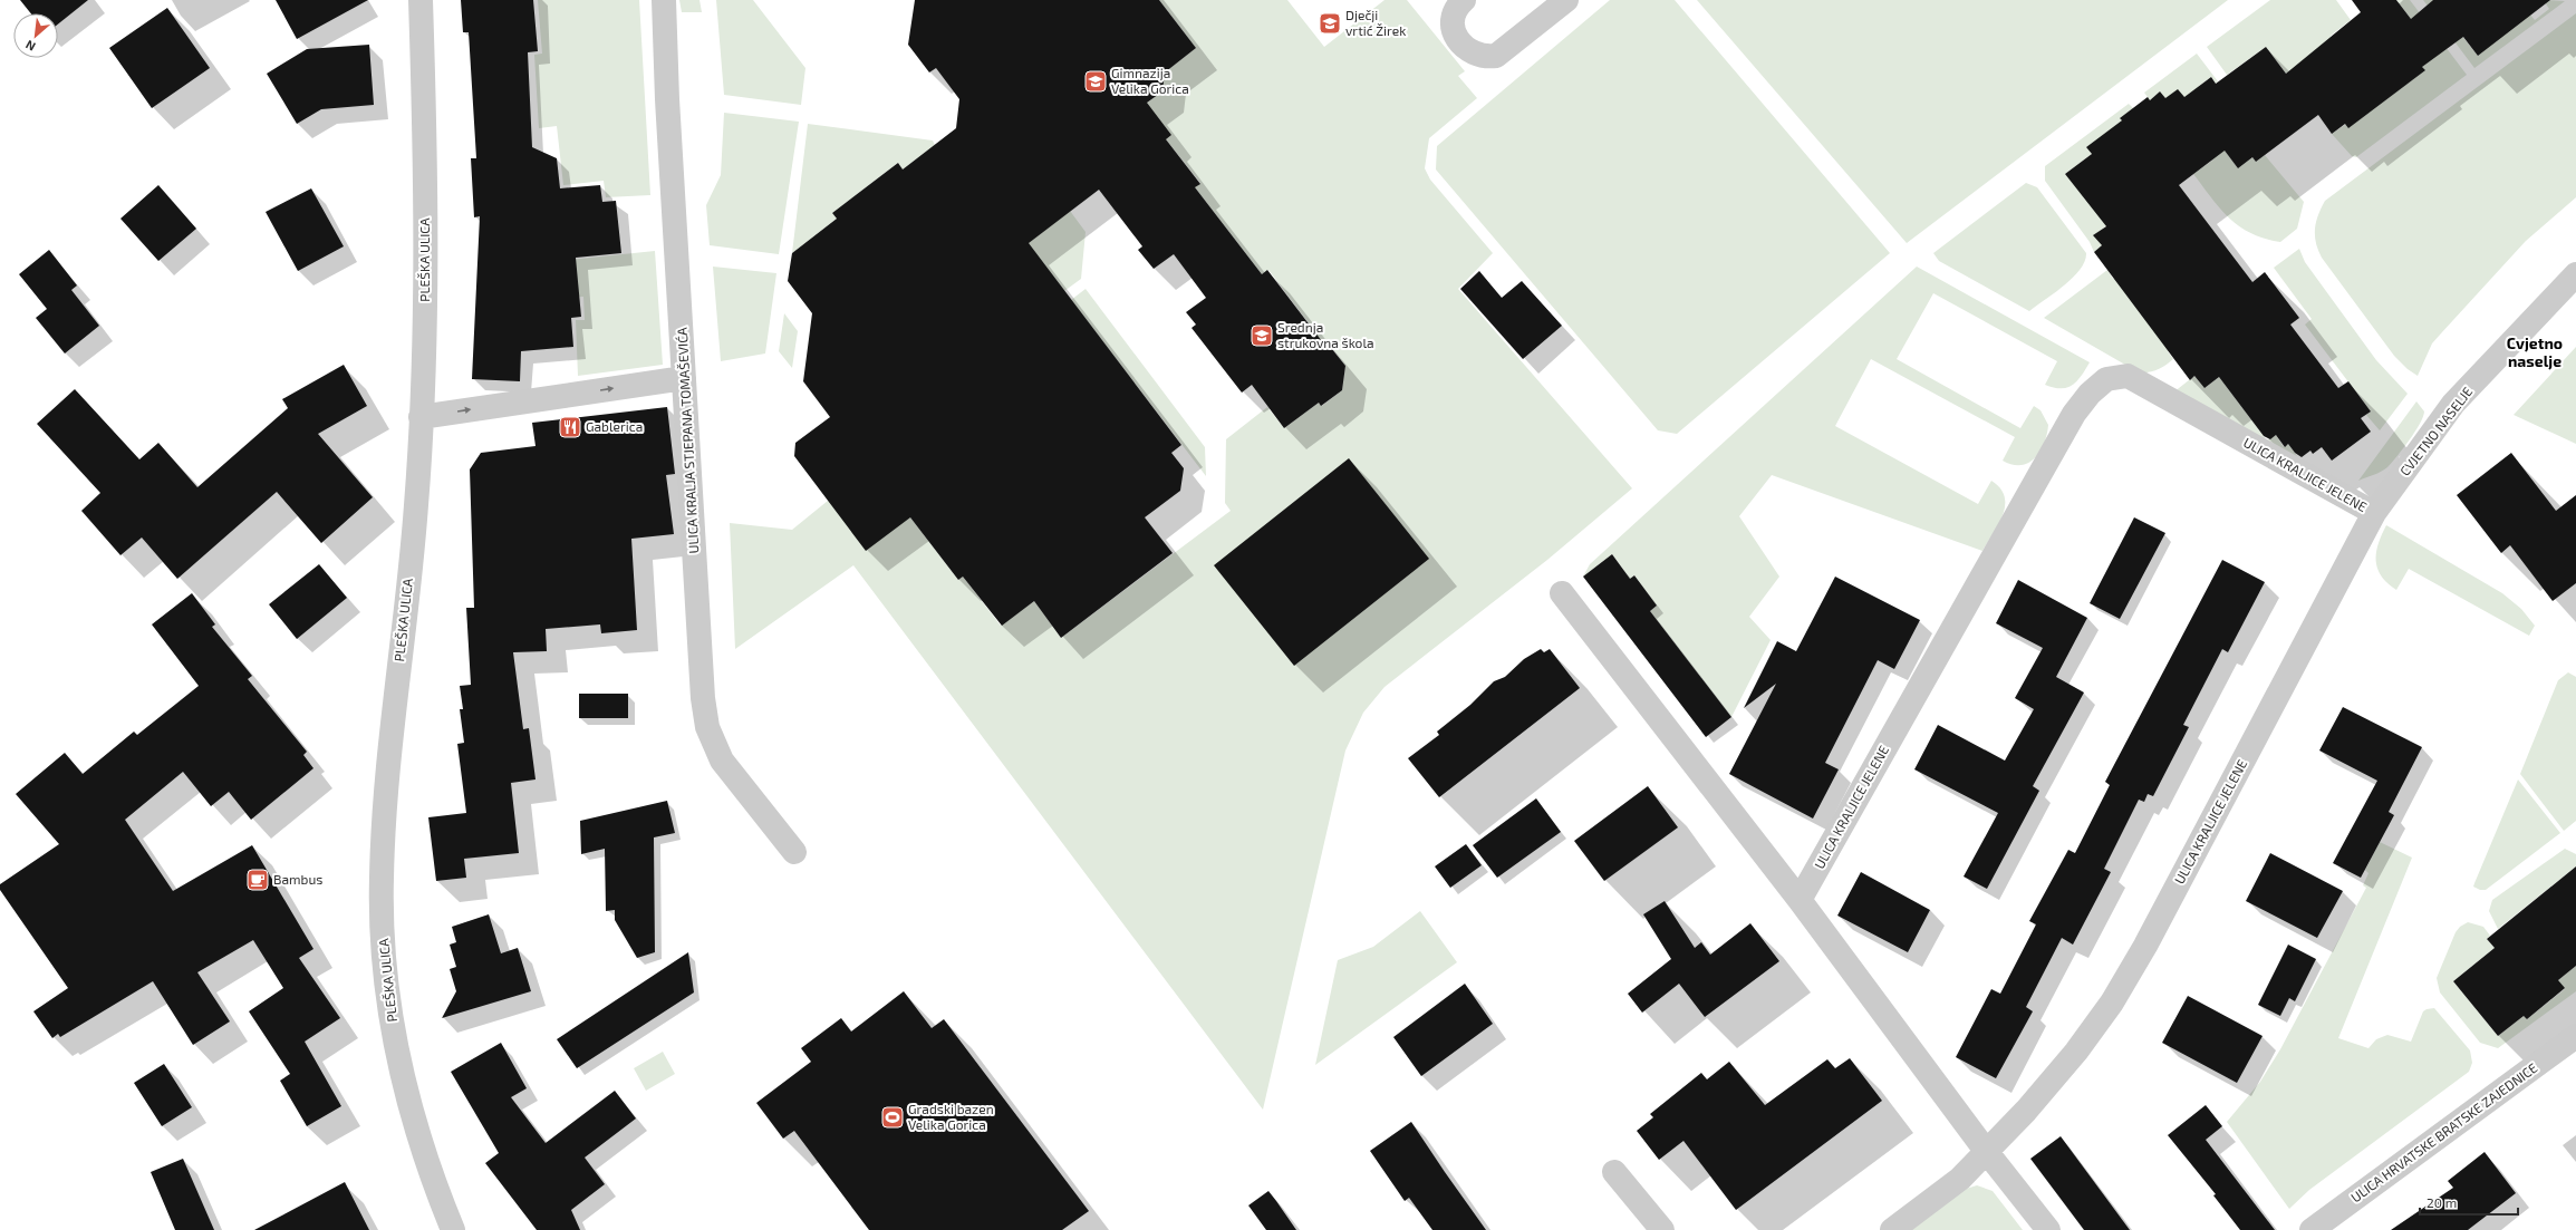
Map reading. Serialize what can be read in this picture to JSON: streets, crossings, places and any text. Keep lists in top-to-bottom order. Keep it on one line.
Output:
{"streets":{"street":["PLEŠKA ULICA","CVJETNO NASELJE","ULICA KRALJA STJEPANA TOMAŠEVIĆA","ULICA KRALJICE JELENE","ULICA HRVATSKE BRATSKE ZAJEDNICE"]},"crossings":[["CVJETNO NASELJE","ULICA KRALJICE JELENE"]],"districts":["Cvjetno naselje"],"places":{"school or university":["Dječji vrtić Žirek","Gimnazija Velika Gorica","Srednja strukovna škola"],"restaurant":["Gablerica"],"cafe":["Bambus"],"sports":["Gradski bazen Velika Gorica"]},"scale_bar":"20 m","north":"bottom left"}
